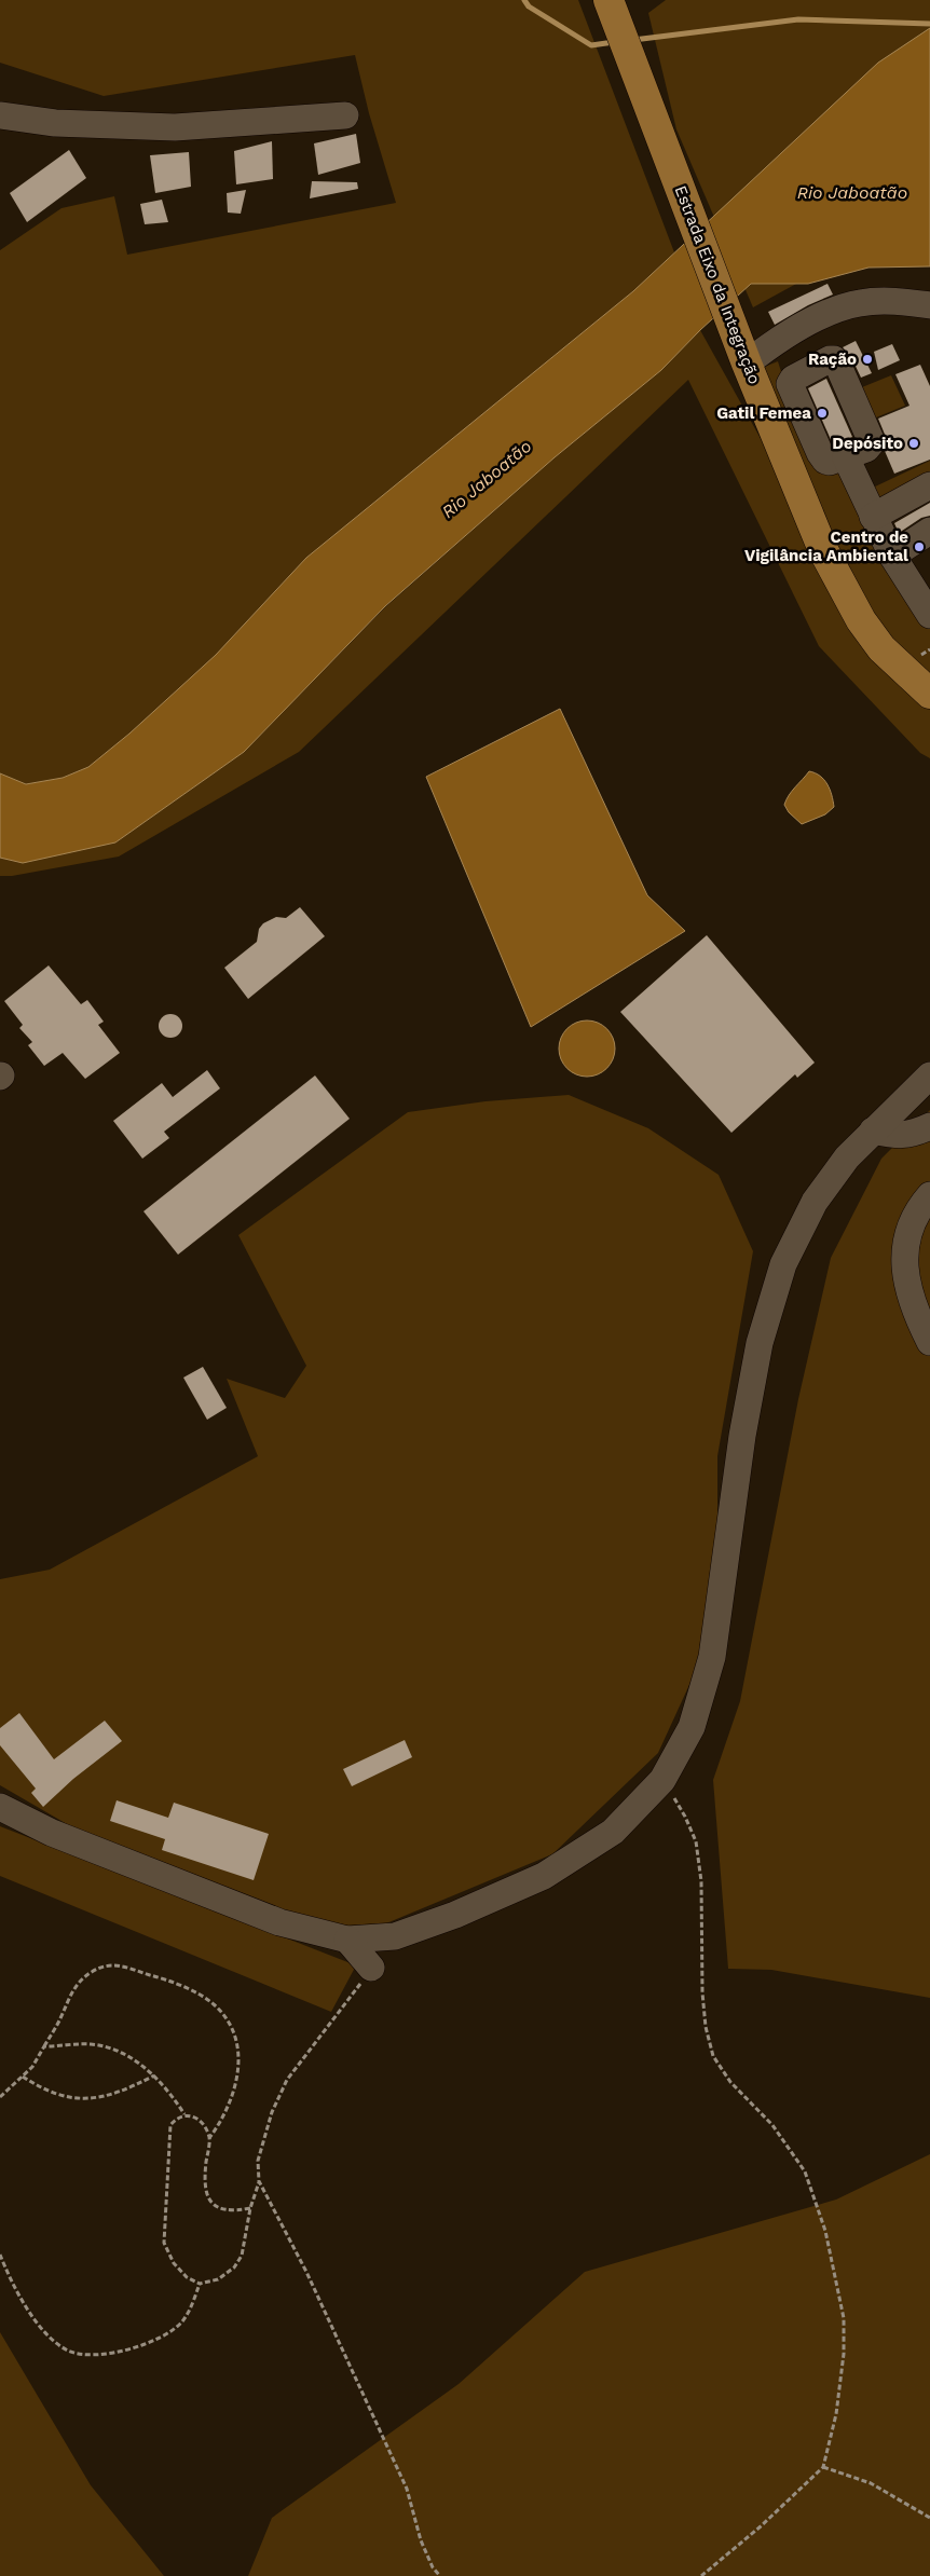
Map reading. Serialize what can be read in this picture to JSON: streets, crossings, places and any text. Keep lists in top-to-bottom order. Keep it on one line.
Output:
{"streets":{"main road":["Estrada Eixo da Integração"]},"water":["Rio Jaboatão"],"places":["Ração","Gatil Femea","Depósito","Centro de Vigilância Ambiental"]}
